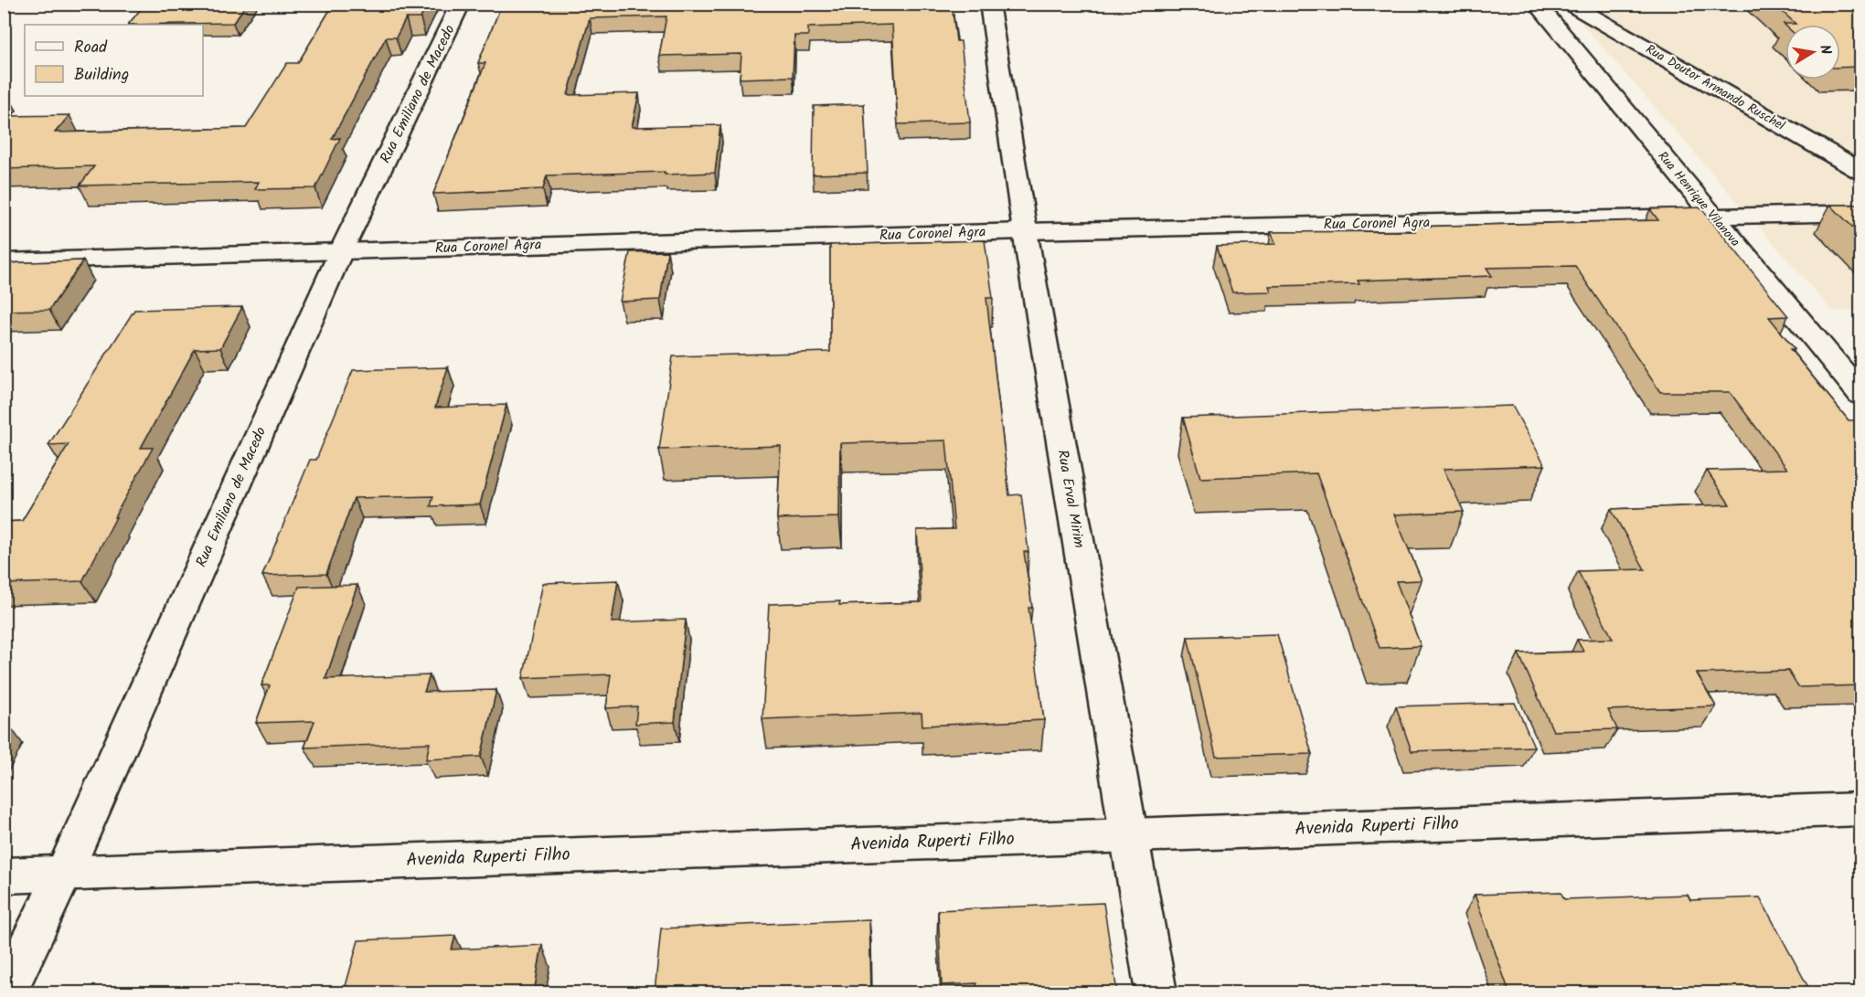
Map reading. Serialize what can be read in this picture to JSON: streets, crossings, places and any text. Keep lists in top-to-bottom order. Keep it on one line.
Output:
{"streets":{"street":["Rua Doutor Armando Ruschel","Rua Emiliano de Macedo","Rua Henrique Vilanova","Rua Coronel Agra","Rua Erval Mirim","Avenida Ruperti Filho"]},"crossings":[["Rua Emiliano de Macedo","Rua Coronel Agra"],["Rua Emiliano de Macedo","Avenida Ruperti Filho"],["Rua Henrique Vilanova","Rua Coronel Agra"],["Rua Coronel Agra","Rua Erval Mirim"],["Rua Erval Mirim","Avenida Ruperti Filho"]],"legend":["Road","Building"],"north":"right"}
